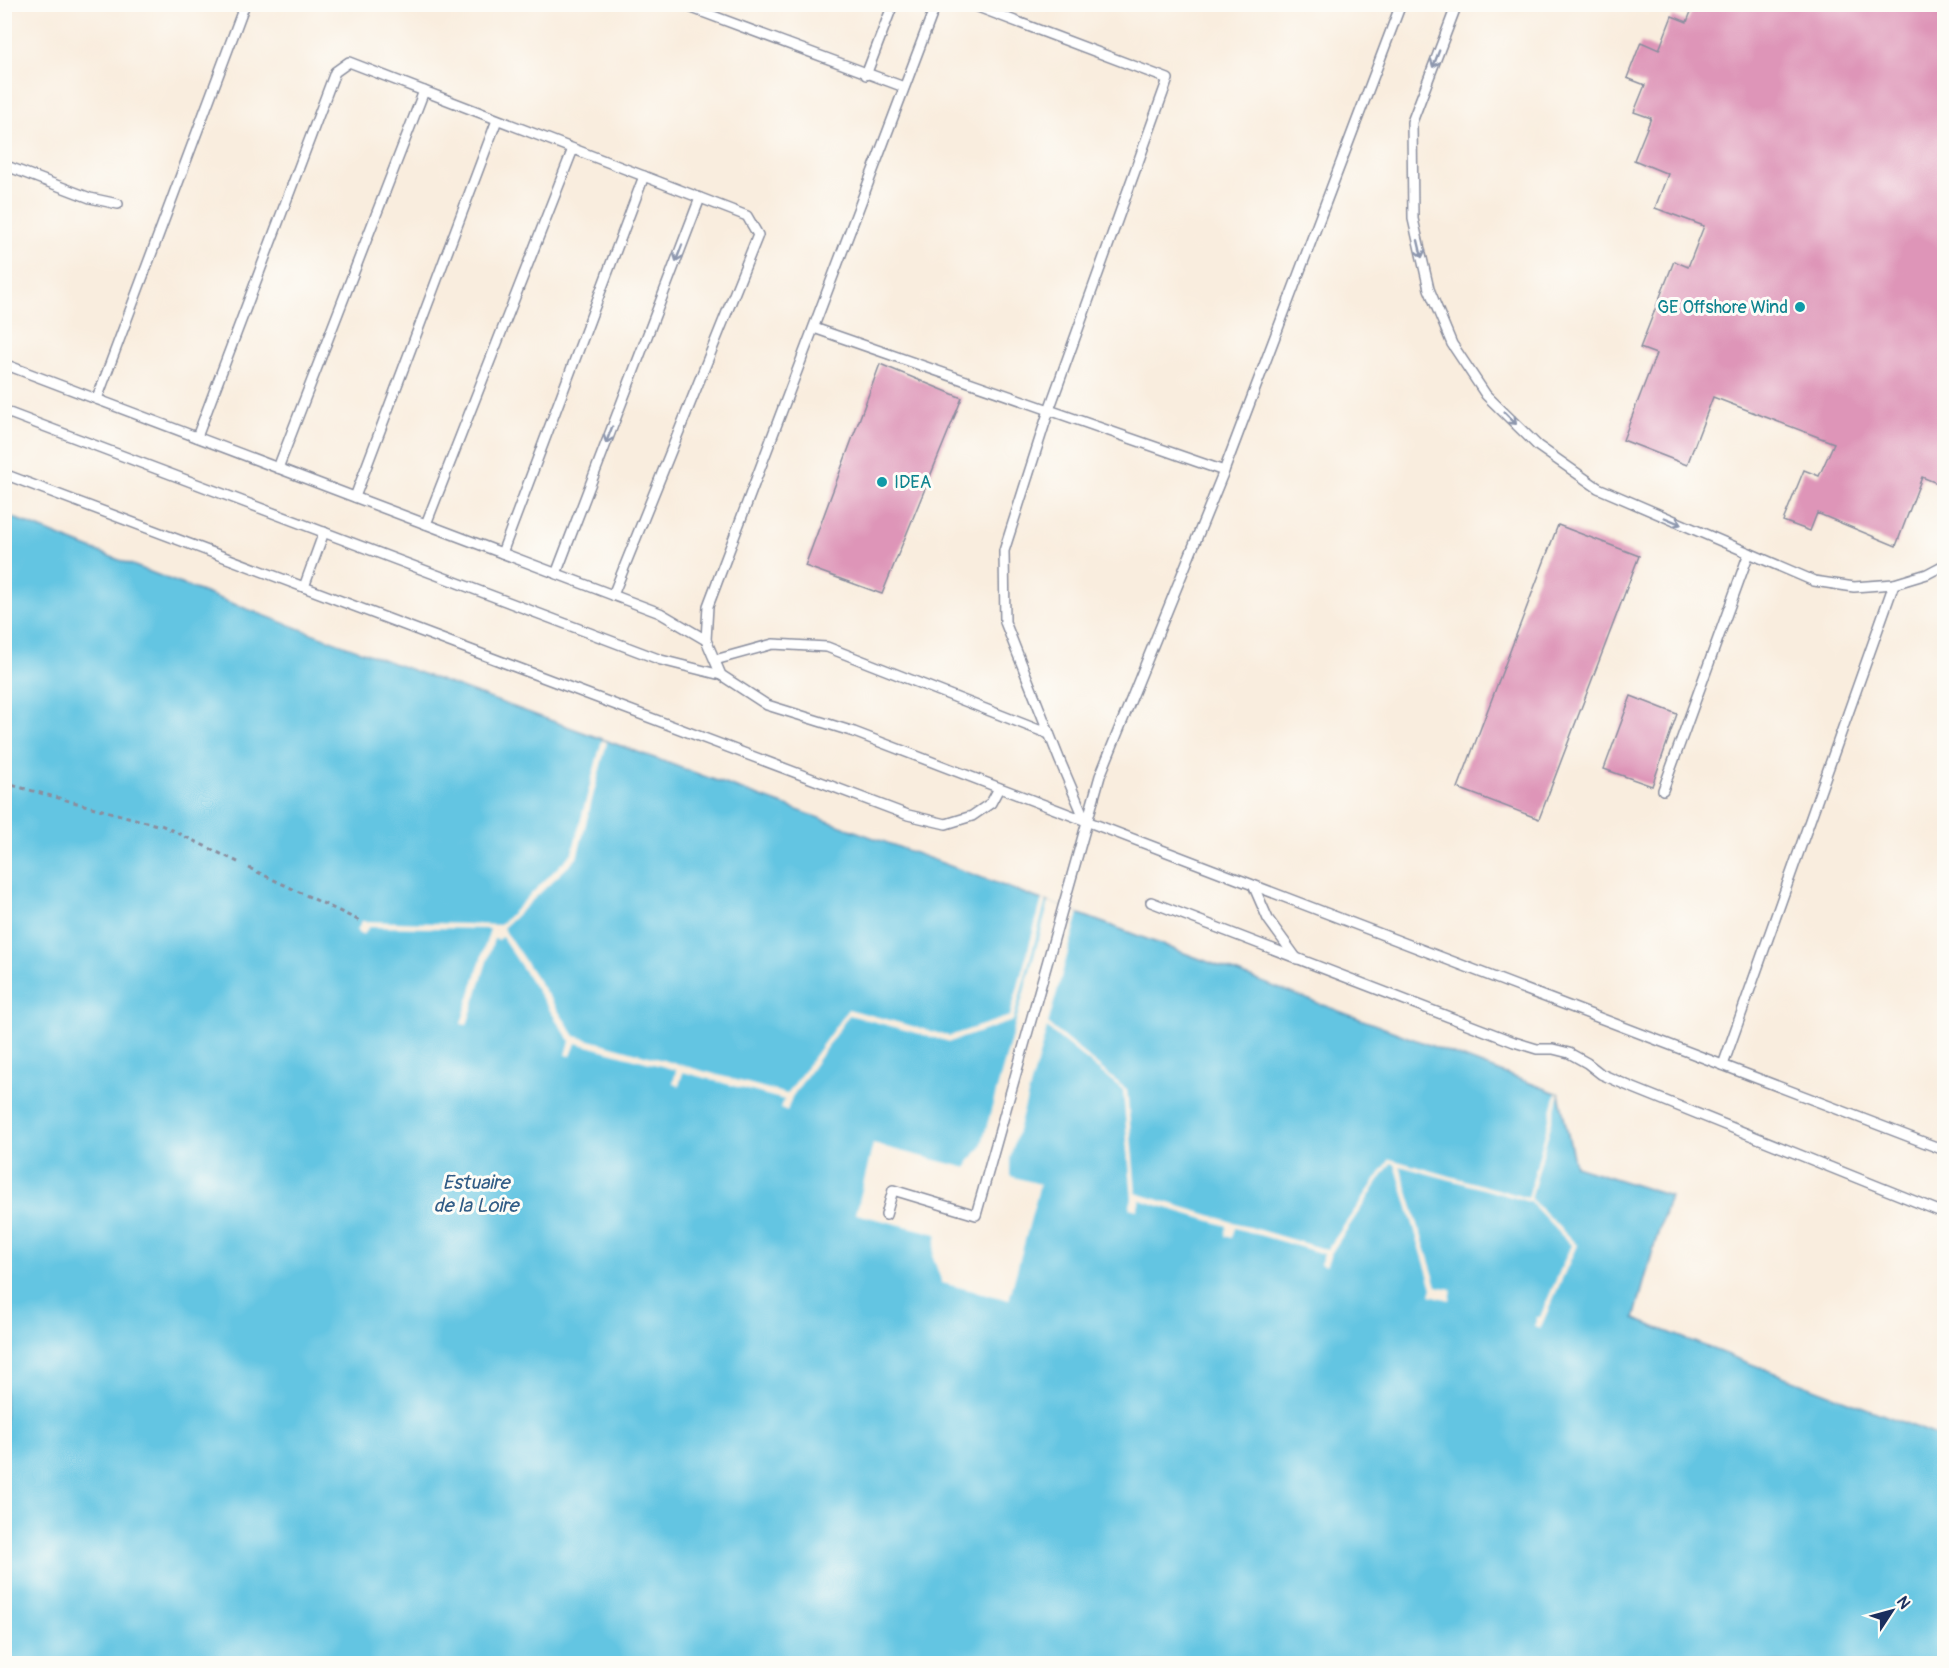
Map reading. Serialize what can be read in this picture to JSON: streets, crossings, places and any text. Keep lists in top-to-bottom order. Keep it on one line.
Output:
{"water":["Estuaire de la Loire"],"places":["GE Offshore Wind","IDEA"],"north":"top right"}
